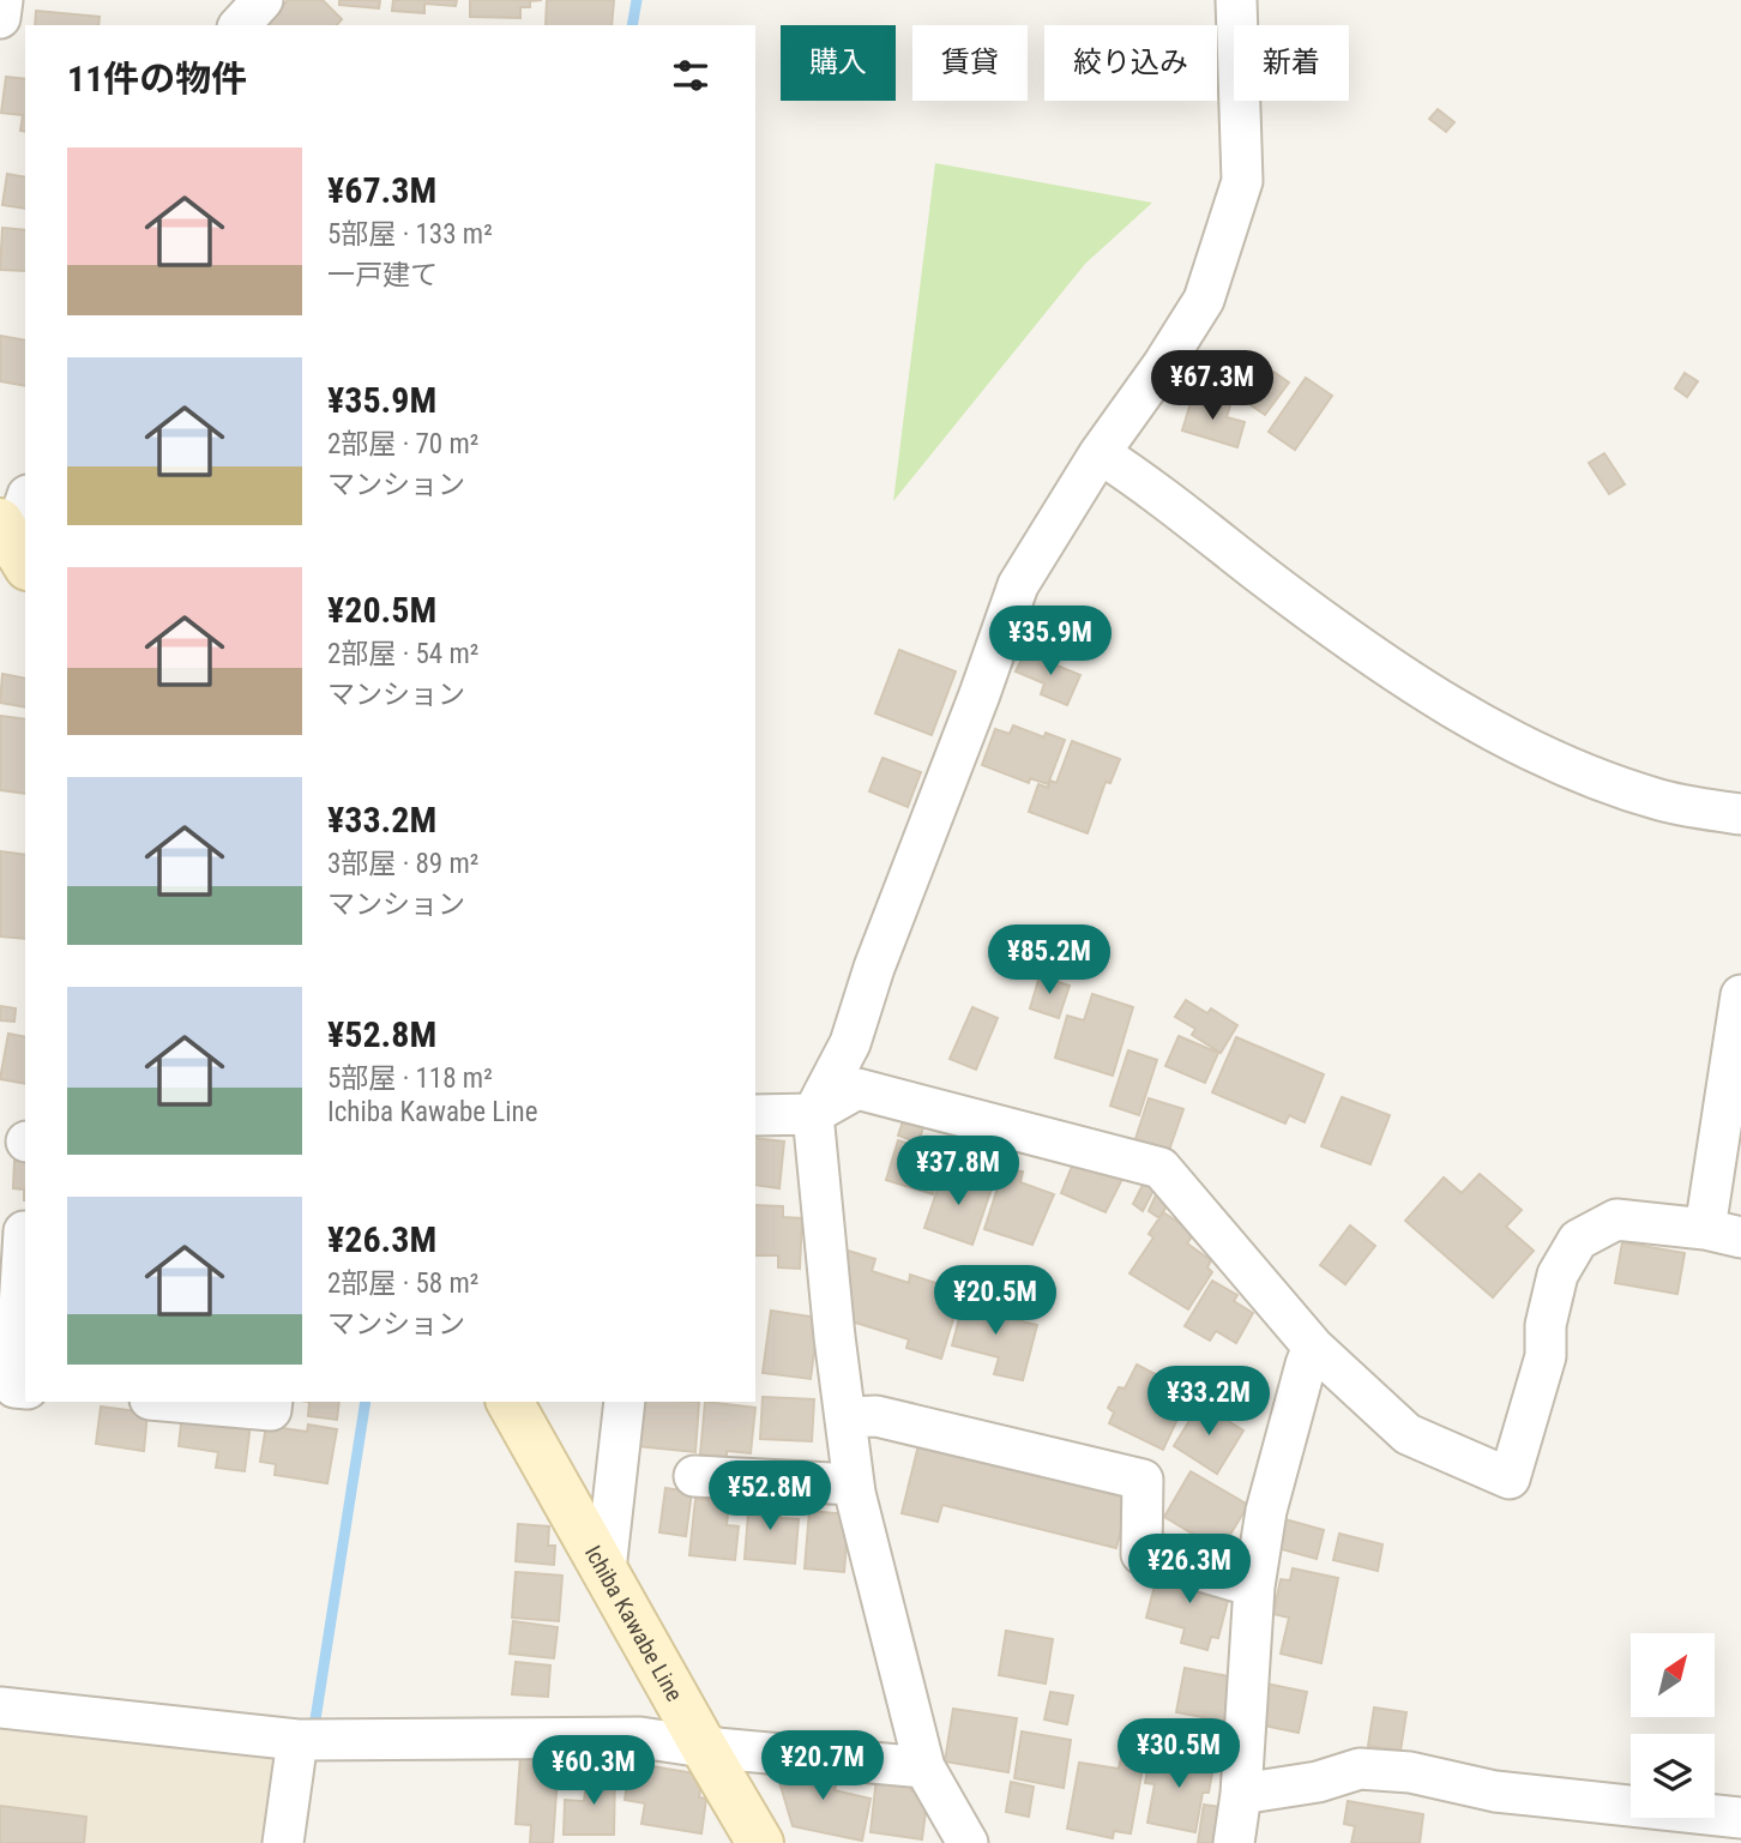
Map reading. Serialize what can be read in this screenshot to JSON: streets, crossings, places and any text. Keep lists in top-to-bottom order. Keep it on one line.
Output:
{"streets":{"main road":["Ichiba Kawabe Line"]},"north":"top right","page":{"chip":["購入","賃貸","絞り込み","新着"],"heading":"11件の物件","list":[{"name":"¥67.3M","note":"5部屋 · 133 m² · 一戸建て"},{"name":"¥35.9M","note":"2部屋 · 70 m² · マンション"},{"name":"¥20.5M","note":"2部屋 · 54 m² · マンション"},{"name":"¥33.2M","note":"3部屋 · 89 m² · マンション"},{"name":"¥52.8M","note":"5部屋 · 118 m² · Ichiba Kawabe Line"},{"name":"¥26.3M","note":"2部屋 · 58 m² · マンション"}],"price":["¥67.3M","¥35.9M","¥85.2M","¥37.8M","¥20.5M","¥33.2M","¥52.8M","¥26.3M","¥30.5M","¥20.7M","¥60.3M"]}}
